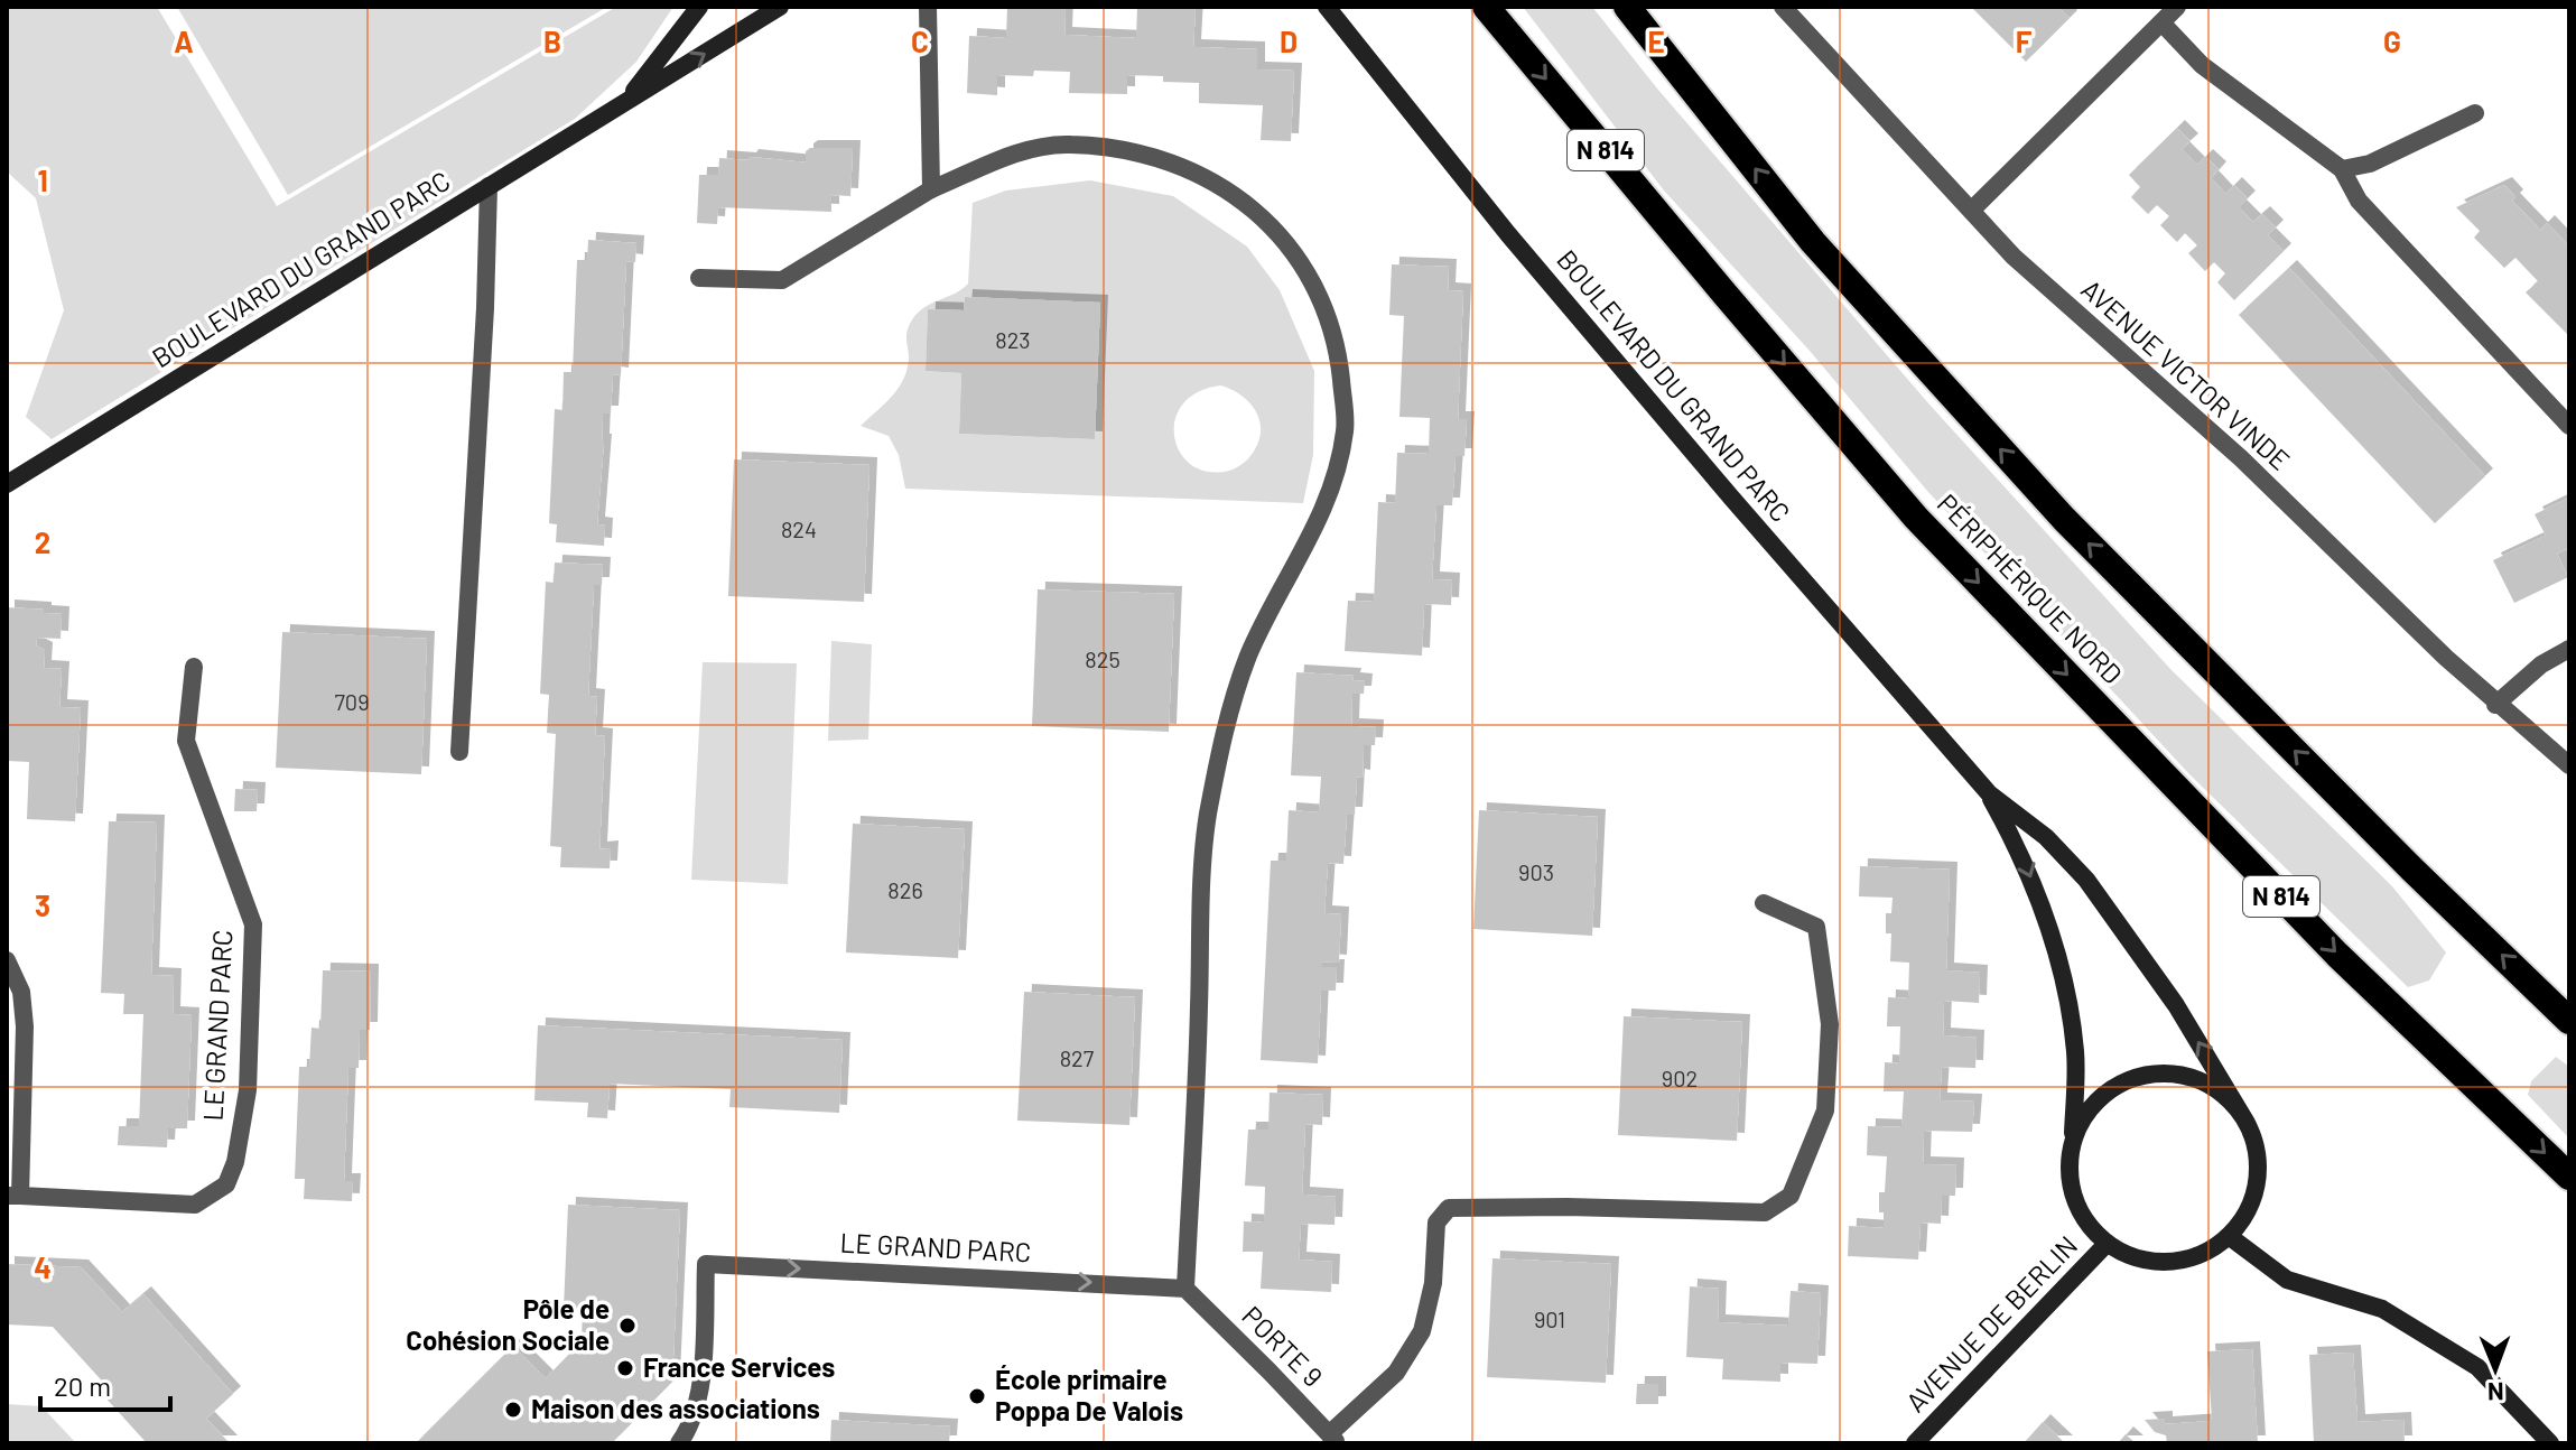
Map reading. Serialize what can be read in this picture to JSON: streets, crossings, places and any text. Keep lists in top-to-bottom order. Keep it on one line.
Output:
{"streets":{"highway":["N 814","PÉRIPHÉRIQUE NORD"],"street":["BOULEVARD DU GRAND PARC","AVENUE VICTOR VINDE","LE GRAND PARC","AVENUE DE BERLIN","PORTE 9"]},"crossings":[["BOULEVARD DU GRAND PARC","AVENUE DE BERLIN"],["LE GRAND PARC","PORTE 9"]],"places":["Pôle de Cohésion Sociale","France Services","École primaire Poppa De Valois","Maison des associations"],"house_numbers":["823","824","825","709","903","826","827","902","901"],"scale_bar":"20 m","north":"bottom","grid":{"columns":["A","B","C","D","E","F","G"],"rows":["1","2","3","4"]}}
